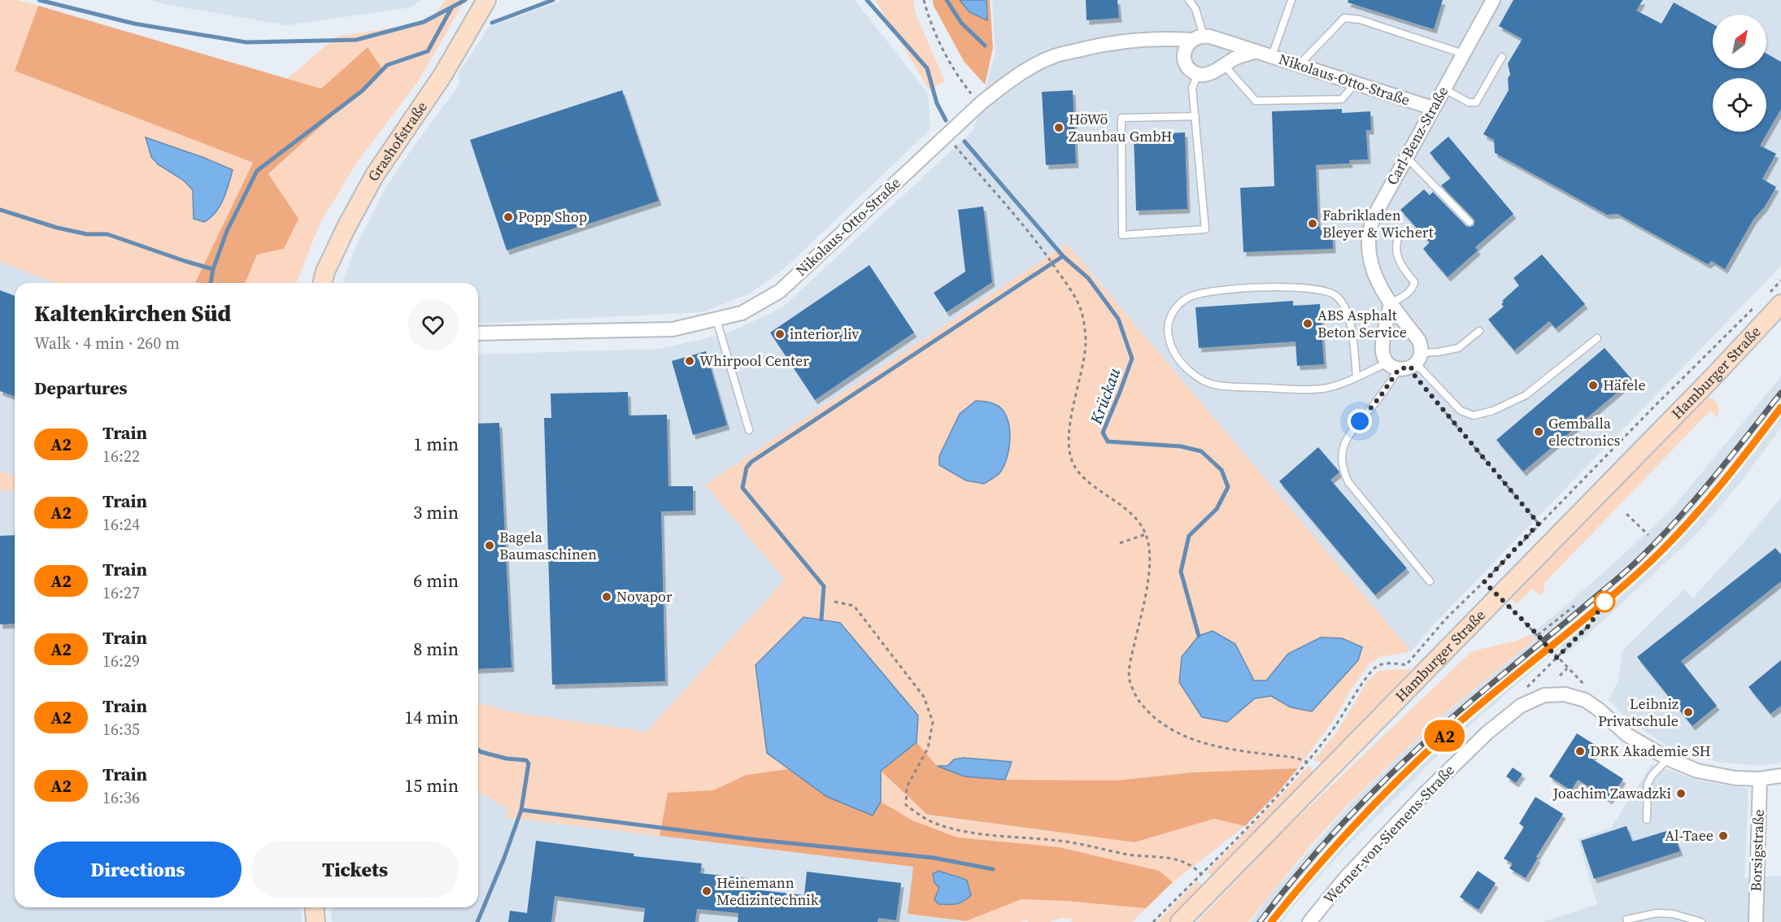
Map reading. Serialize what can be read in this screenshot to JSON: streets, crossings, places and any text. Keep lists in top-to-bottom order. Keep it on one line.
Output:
{"streets":{"main road":["Grashofstraße","Hamburger Straße"],"street":["Nikolaus-Otto-Straße","Carl-Benz-Straße","Werner-von-Siemens-Straße","Borsigstraße"]},"crossings":[["Nikolaus-Otto-Straße","Carl-Benz-Straße"],["Werner-von-Siemens-Straße","Borsigstraße"]],"water":["Krückau"],"places":["HöWö Zaunbau GmbH","Popp Shop","Fabrikladen Bleyer & Wichert","ABS Asphalt Beton Service","interior liv","Whirpool Center","Häfele","Gemballa electronics","Bagela Baumaschinen","Novapor","Leibniz Privatschule","DRK Akademie SH","Joachim Zawadzki","Al-Taee","Heinemann Medizintechnik"],"north":"top right","page":{"on_map":"A2","heading":[["Kaltenkirchen Süd","Walk · 4 min · 260 m"],"Departures"],"list":[{"mark":"A2","name":"Train","note":"16:22","value":"1 min"},{"mark":"A2","name":"Train","note":"16:24","value":"3 min"},{"mark":"A2","name":"Train","note":"16:27","value":"6 min"},{"mark":"A2","name":"Train","note":"16:29","value":"8 min"},{"mark":"A2","name":"Train","note":"16:35","value":"14 min"},{"mark":"A2","name":"Train","note":"16:36","value":"15 min"}],"buttons":["Directions","Tickets"]}}
